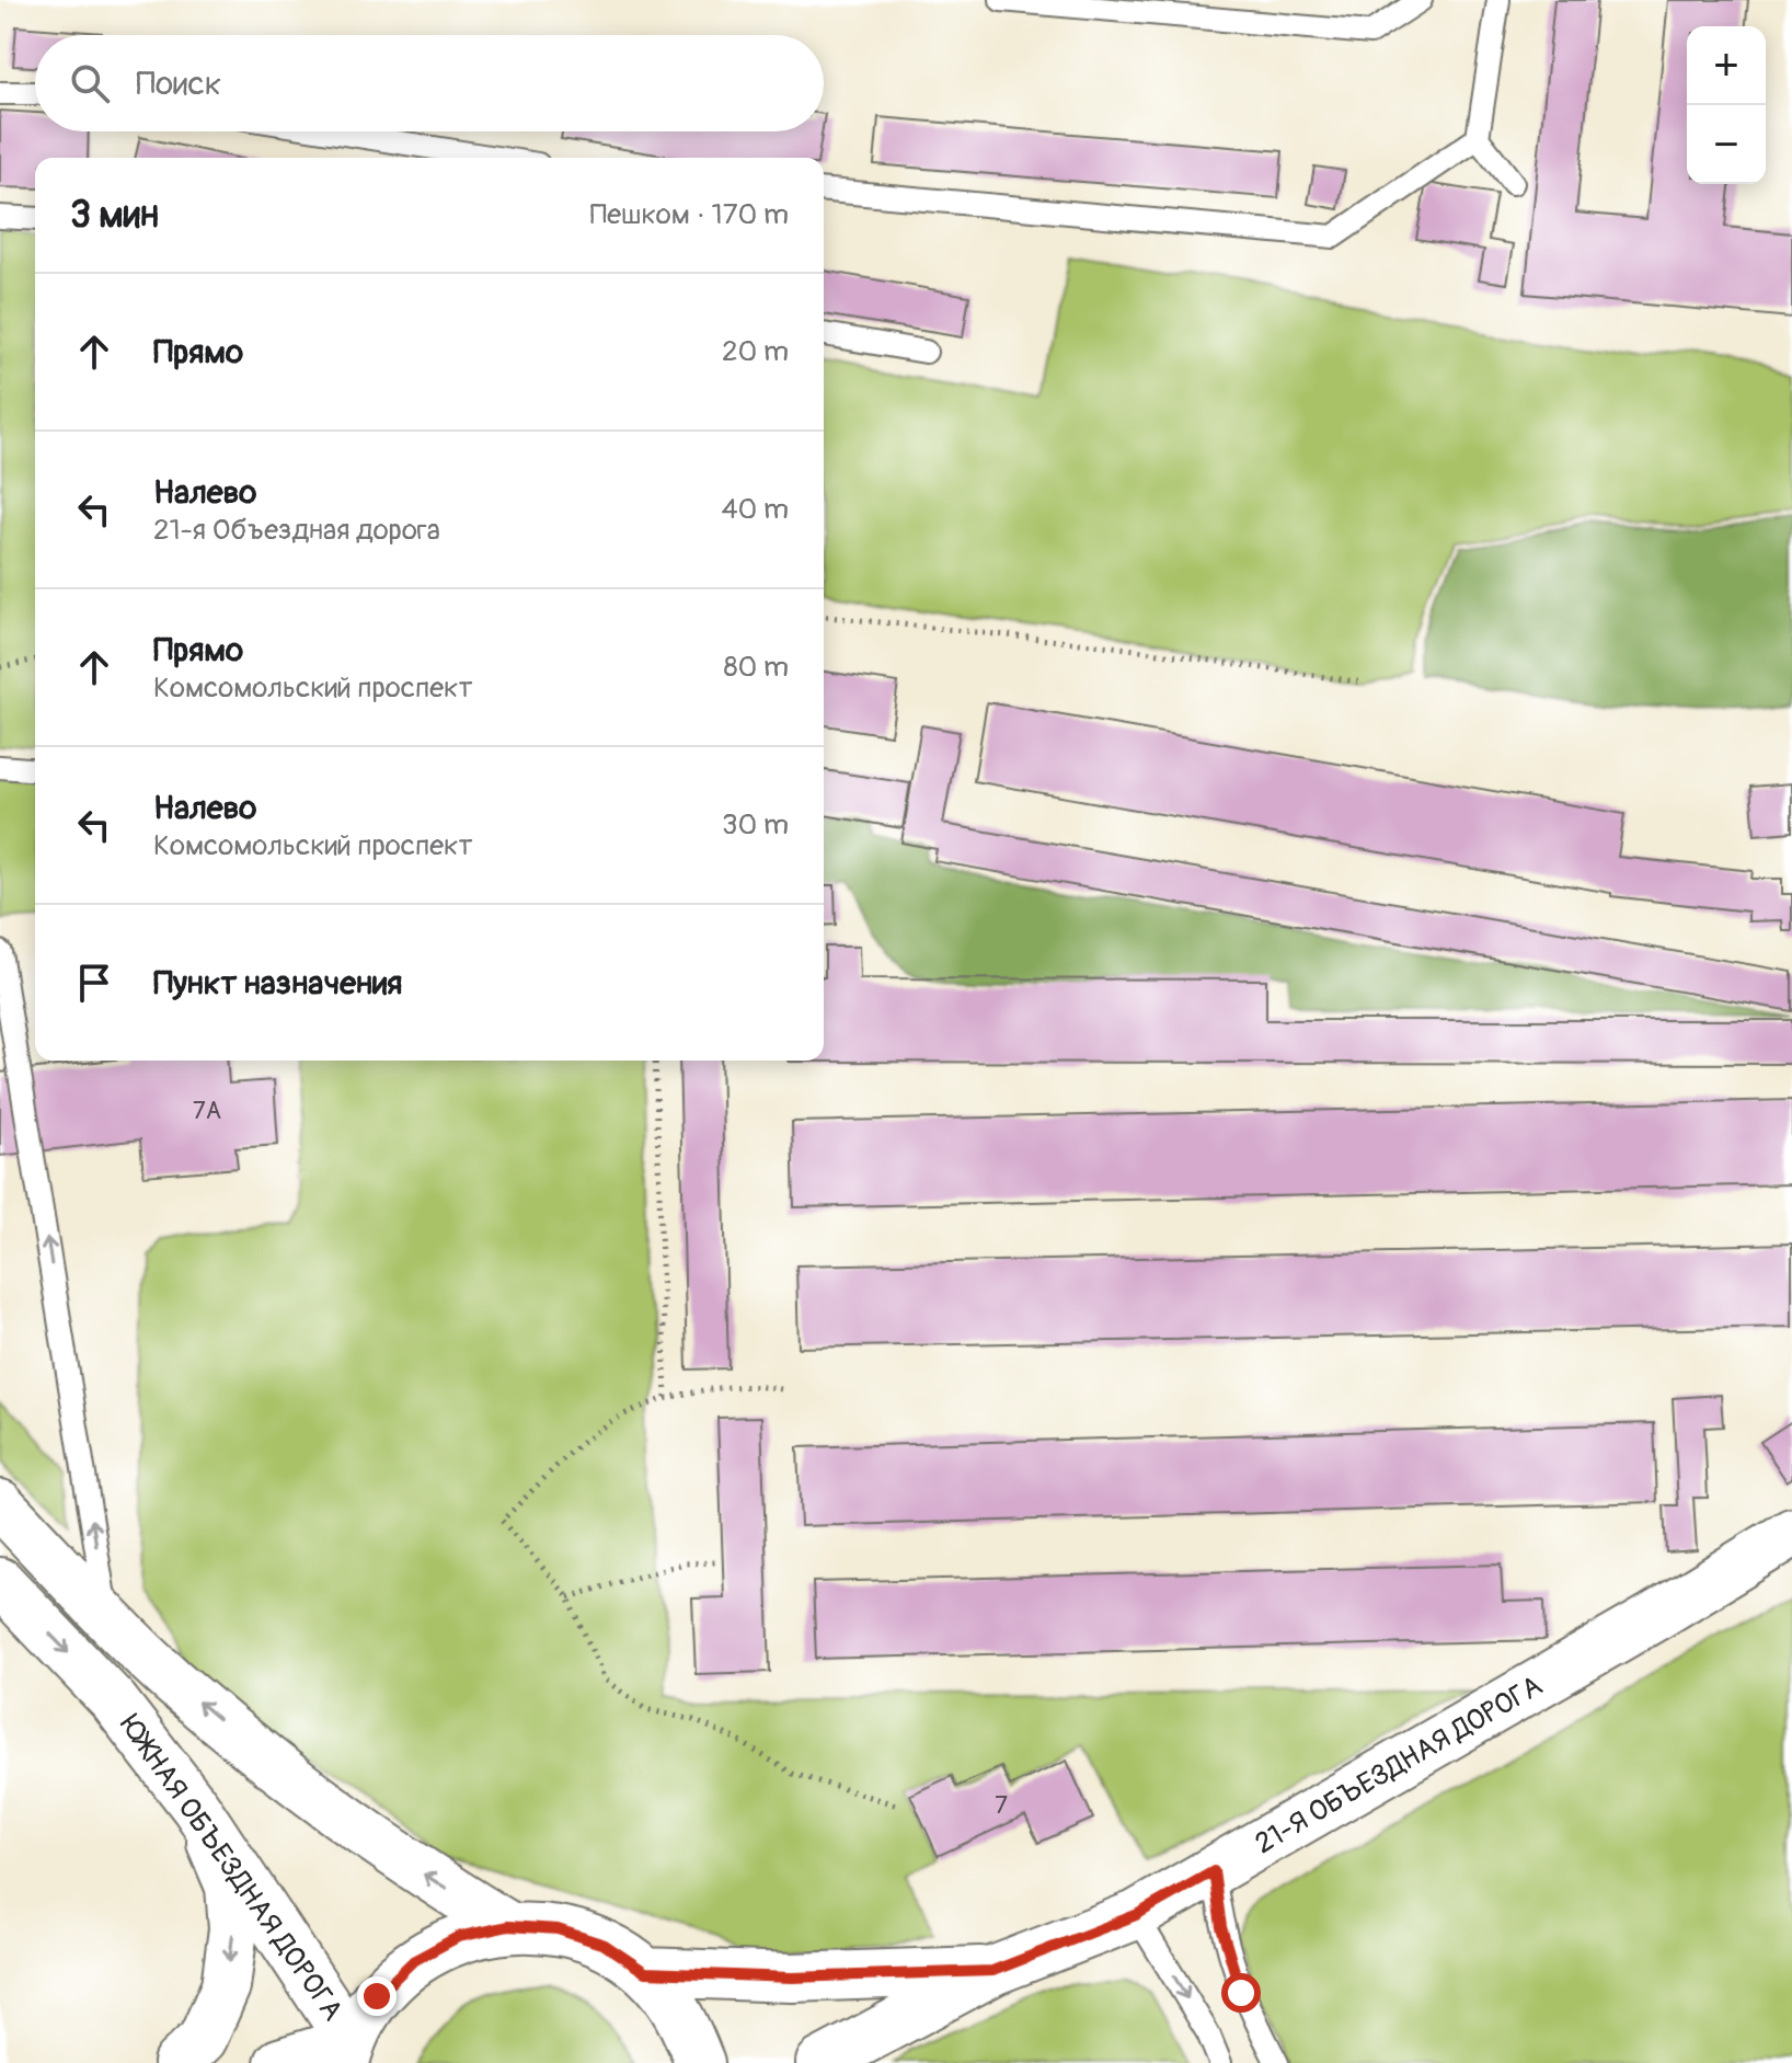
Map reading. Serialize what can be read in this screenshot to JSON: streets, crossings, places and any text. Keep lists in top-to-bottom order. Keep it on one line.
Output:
{"streets":{"main road":["21-Я ОБЪЕЗДНАЯ ДОРОГА","ЮЖНАЯ ОБЪЕЗДНАЯ ДОРОГА"]},"house_numbers":["7А","7"],"page":{"map_buttons":["+","−"],"search":"Поиск","heading":["3 мин","Пешком · 170 m"],"list":[["Прямо","20 m"],["Налево","21-я Объездная дорога","40 m"],["Прямо","Комсомольский проспект","80 m"],["Налево","Комсомольский проспект","30 m"],"Пункт назначения"]}}
